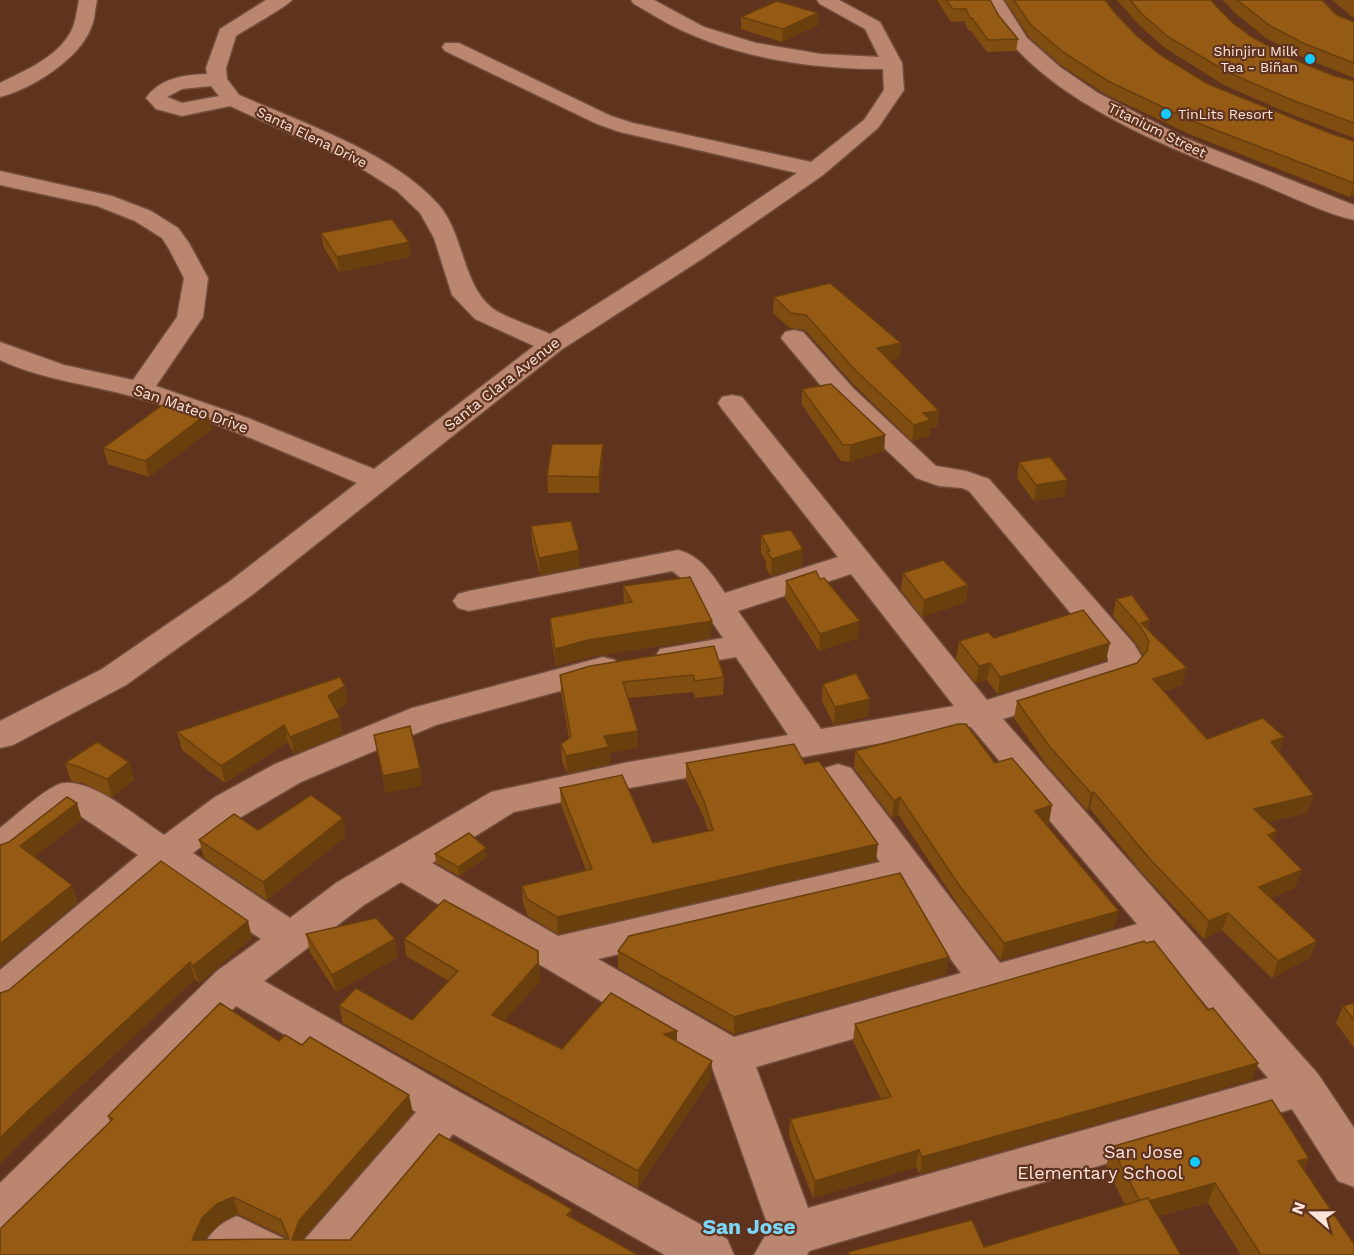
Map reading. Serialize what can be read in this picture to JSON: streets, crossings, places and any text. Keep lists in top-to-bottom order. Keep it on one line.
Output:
{"streets":{"street":["Titanium Street","Santa Elena Drive","Santa Clara Avenue","San Mateo Drive"]},"crossings":[["Santa Elena Drive","Santa Clara Avenue"],["Santa Clara Avenue","San Mateo Drive"]],"districts":["San Jose"],"places":["Shinjiru Milk Tea - Biñan","TinLits Resort","San Jose Elementary School"],"north":"left"}
